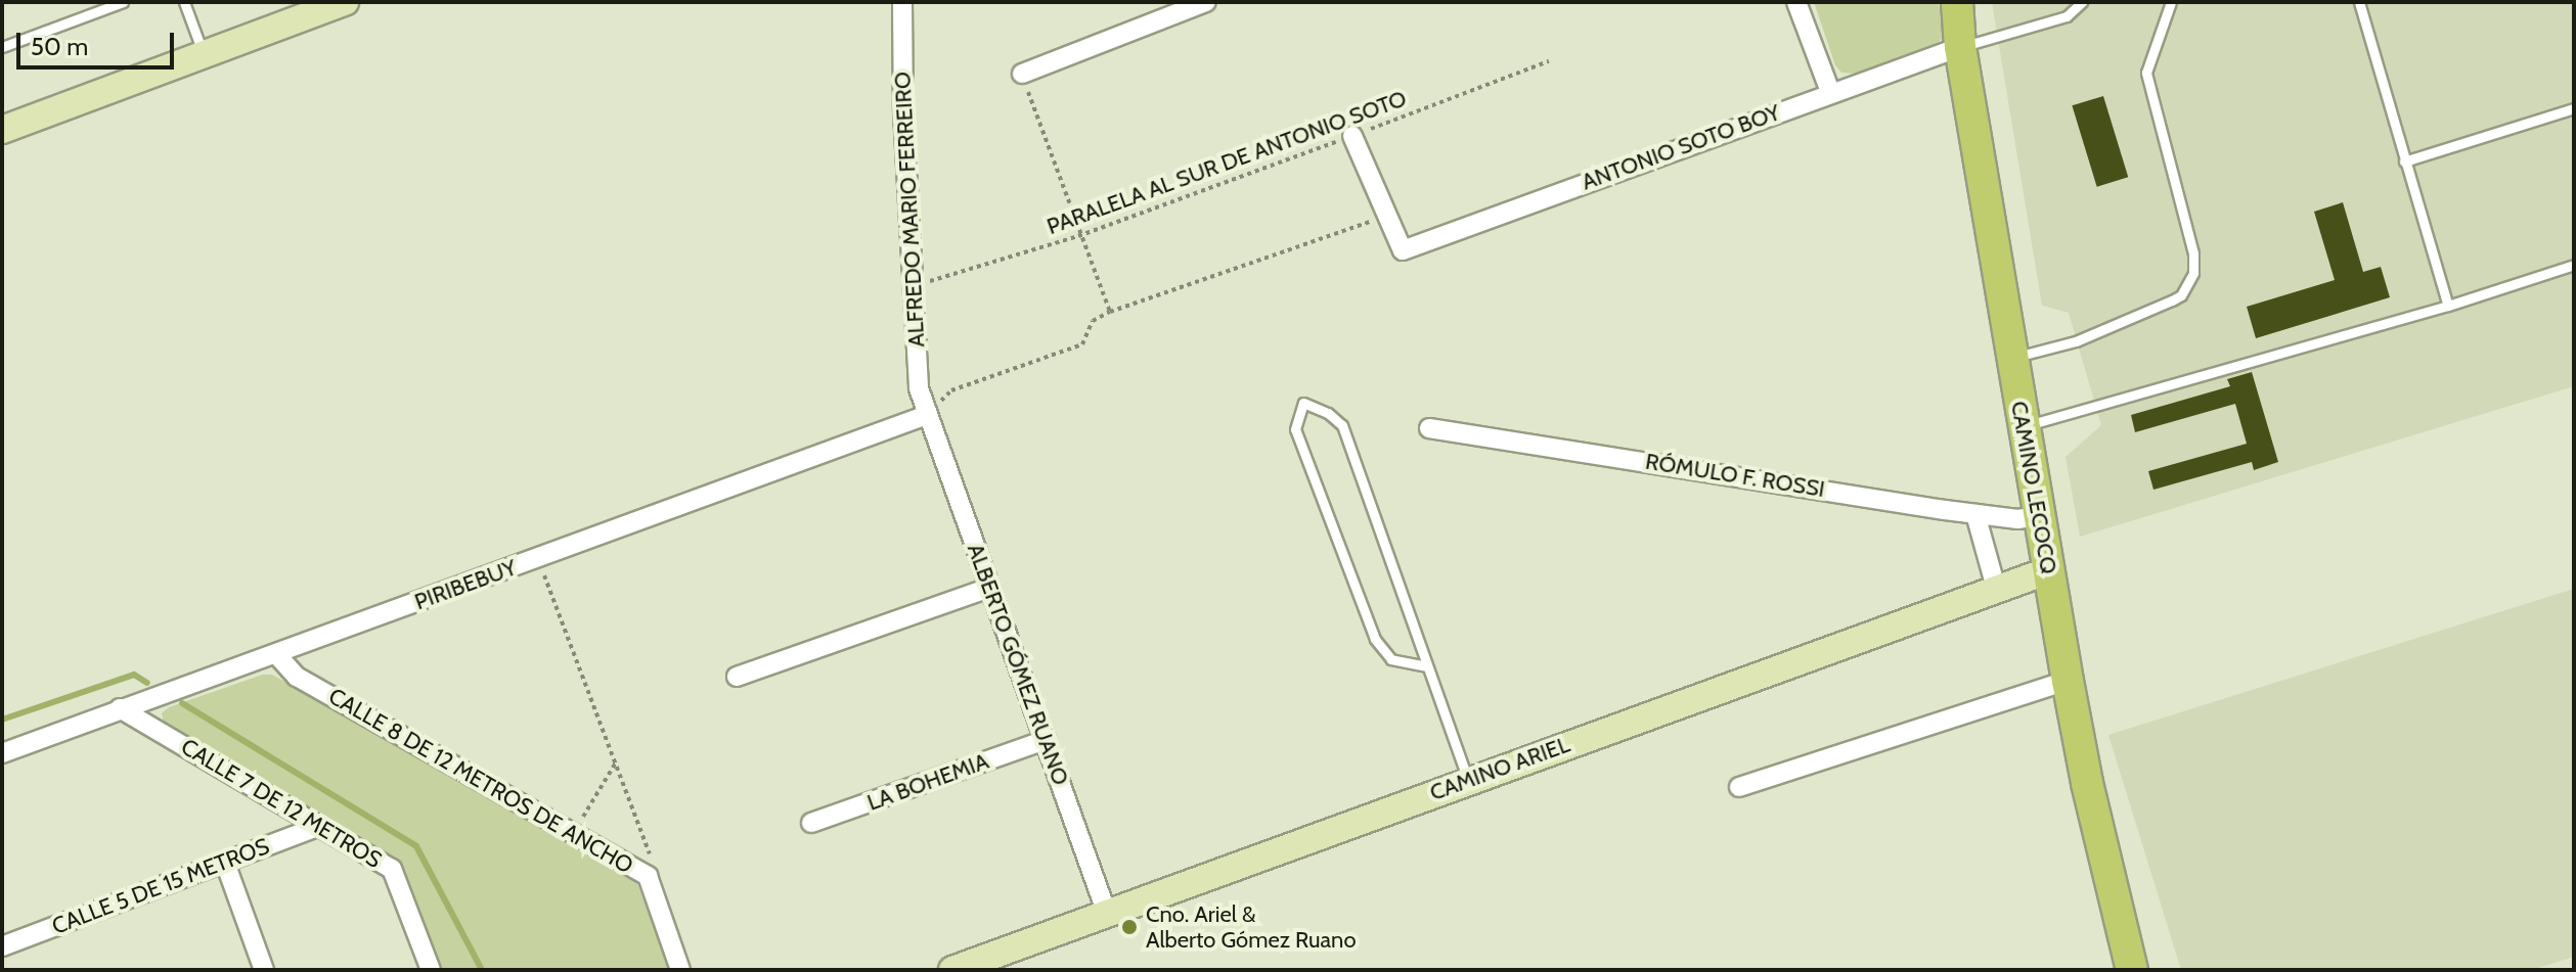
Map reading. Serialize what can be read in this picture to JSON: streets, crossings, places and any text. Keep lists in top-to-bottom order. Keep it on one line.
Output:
{"streets":{"main road":["CAMINO LECOCQ"],"street":["ANTONIO SOTO BOY","ALFREDO MARIO FERREIRO","RÓMULO F. ROSSI","PIRIBEBUY","ALBERTO GÓMEZ RUANO","CAMINO ARIEL","CALLE 8 DE 12 METROS DE ANCHO","LA BOHEMIA","CALLE 7 DE 12 METROS","CALLE 5 DE 15 METROS"],"path":["PARALELA AL SUR DE ANTONIO SOTO"]},"crossings":[["ANTONIO SOTO BOY","CAMINO LECOCQ"],["PARALELA AL SUR DE ANTONIO SOTO","ALFREDO MARIO FERREIRO"],["ALFREDO MARIO FERREIRO","PIRIBEBUY"],["ALFREDO MARIO FERREIRO","ALBERTO GÓMEZ RUANO"],["RÓMULO F. ROSSI","CAMINO LECOCQ"],["CAMINO LECOCQ","CAMINO ARIEL"],["PIRIBEBUY","ALBERTO GÓMEZ RUANO"],["PIRIBEBUY","CALLE 8 DE 12 METROS DE ANCHO"],["PIRIBEBUY","CALLE 7 DE 12 METROS"],["ALBERTO GÓMEZ RUANO","CAMINO ARIEL"],["ALBERTO GÓMEZ RUANO","LA BOHEMIA"],["CALLE 7 DE 12 METROS","CALLE 5 DE 15 METROS"]],"places":["Cno. Ariel & Alberto Gómez Ruano"],"scale_bar":"50 m"}
